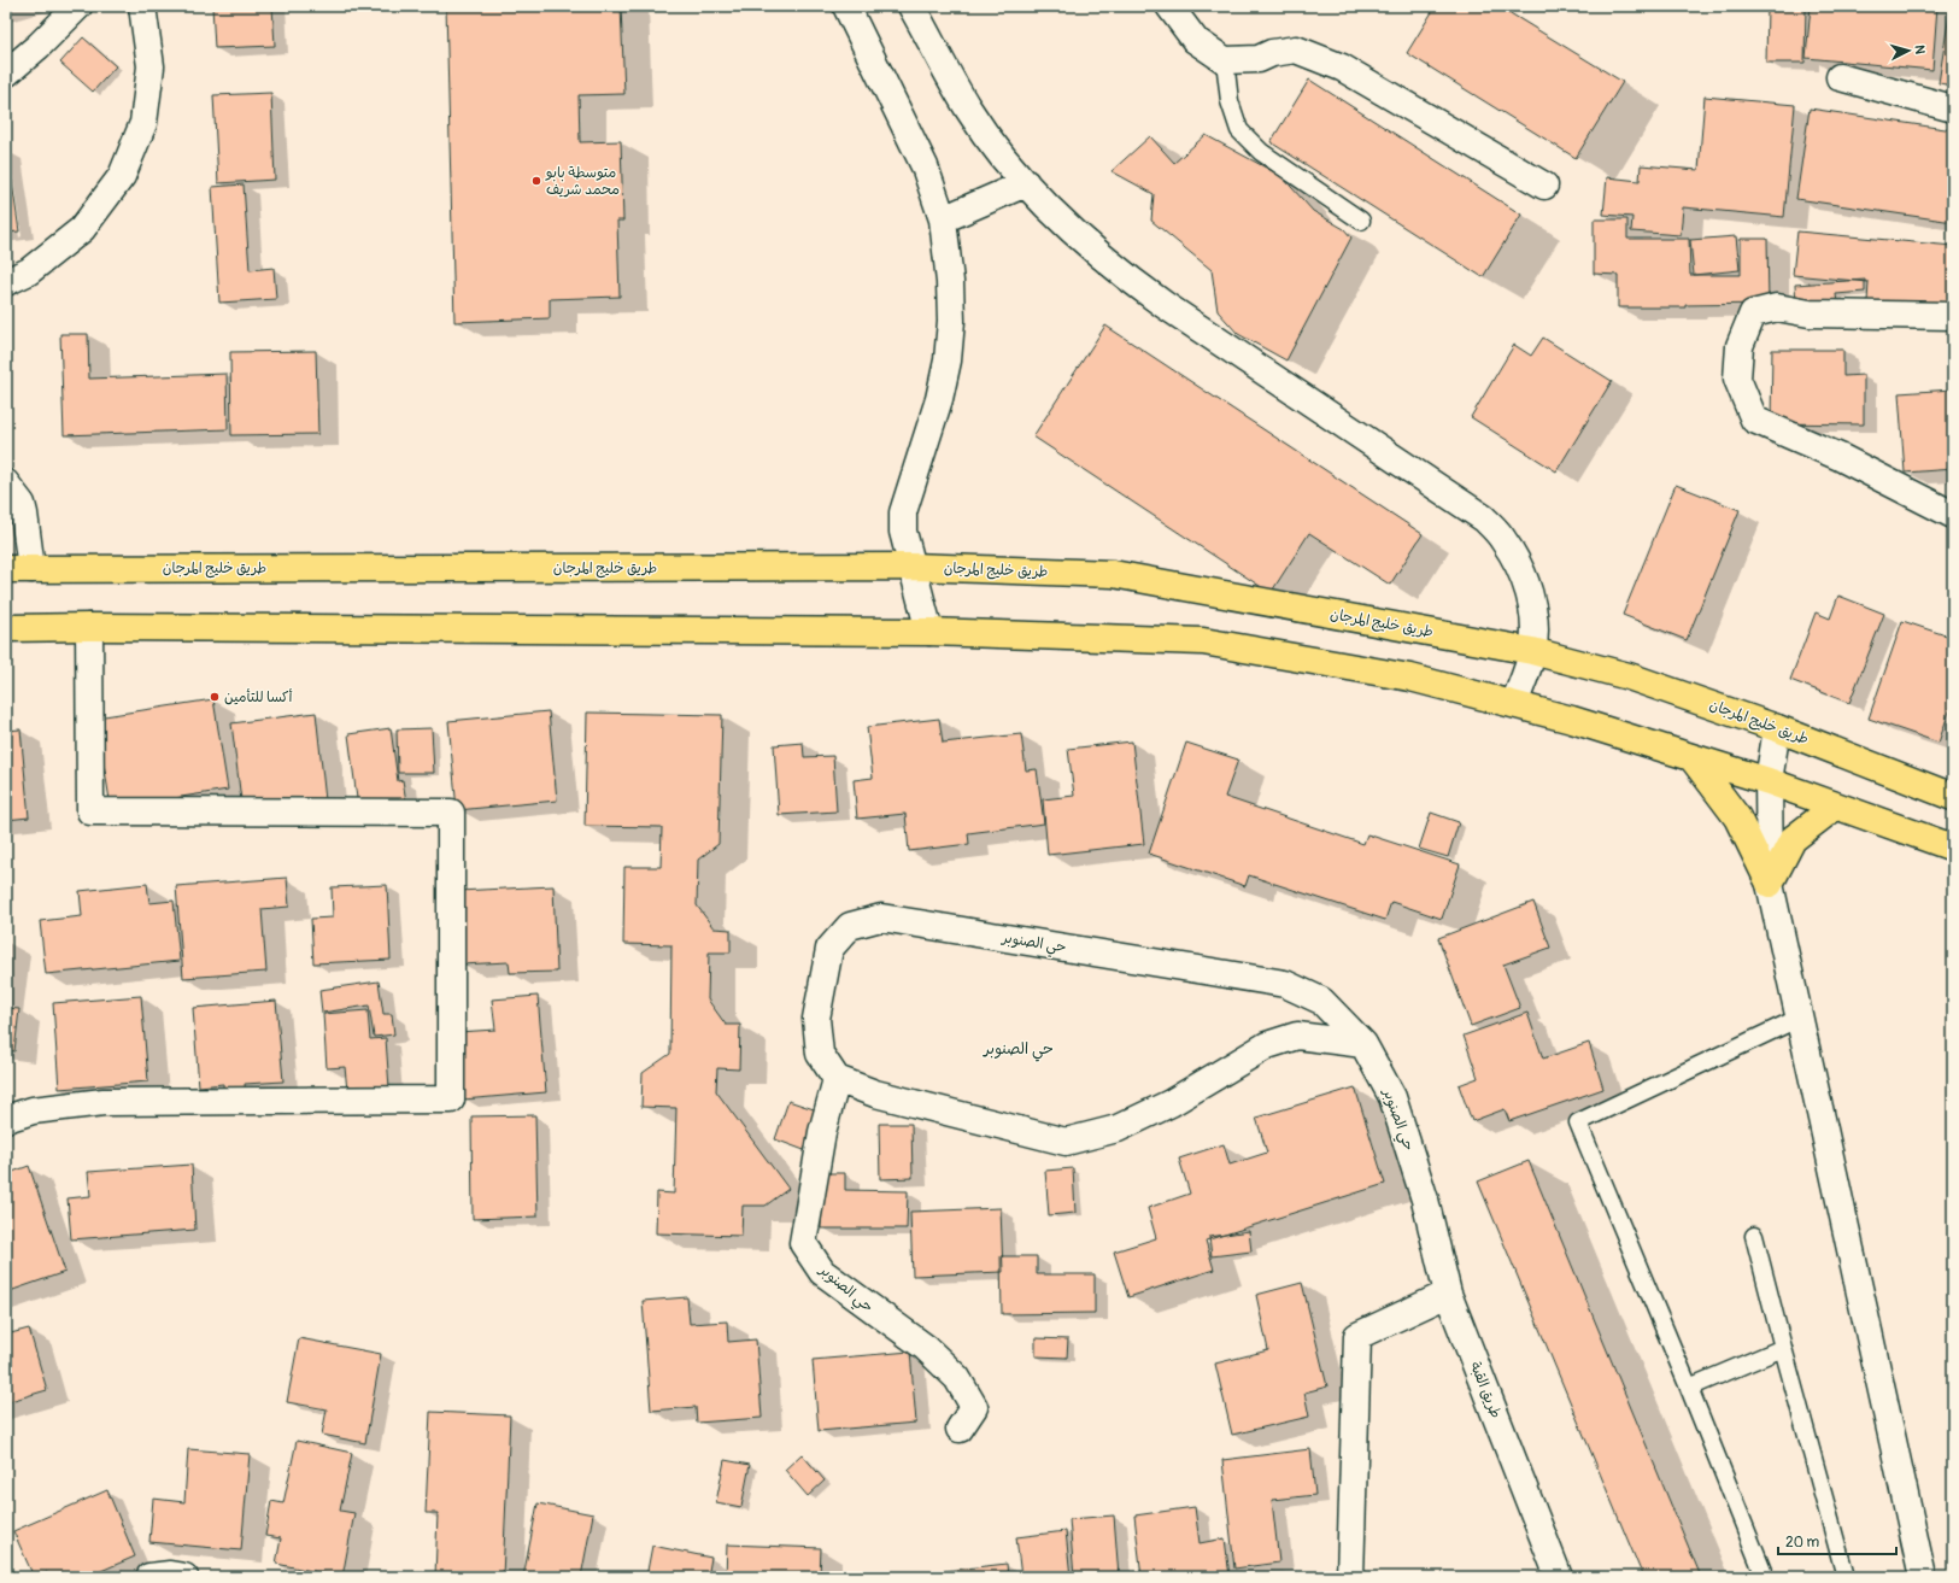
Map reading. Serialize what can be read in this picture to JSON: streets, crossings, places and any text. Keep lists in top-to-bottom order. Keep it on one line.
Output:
{"streets":{"main road":["طريق خليج المرجان"],"street":["حي الصنوبر","طريق القبة"]},"crossings":[["حي الصنوبر","طريق القبة"]],"districts":["حي الصنوبر"],"places":["متوسطة بابو محمد شريف","أكسا للتأمين"],"scale_bar":"20 m","north":"right"}
